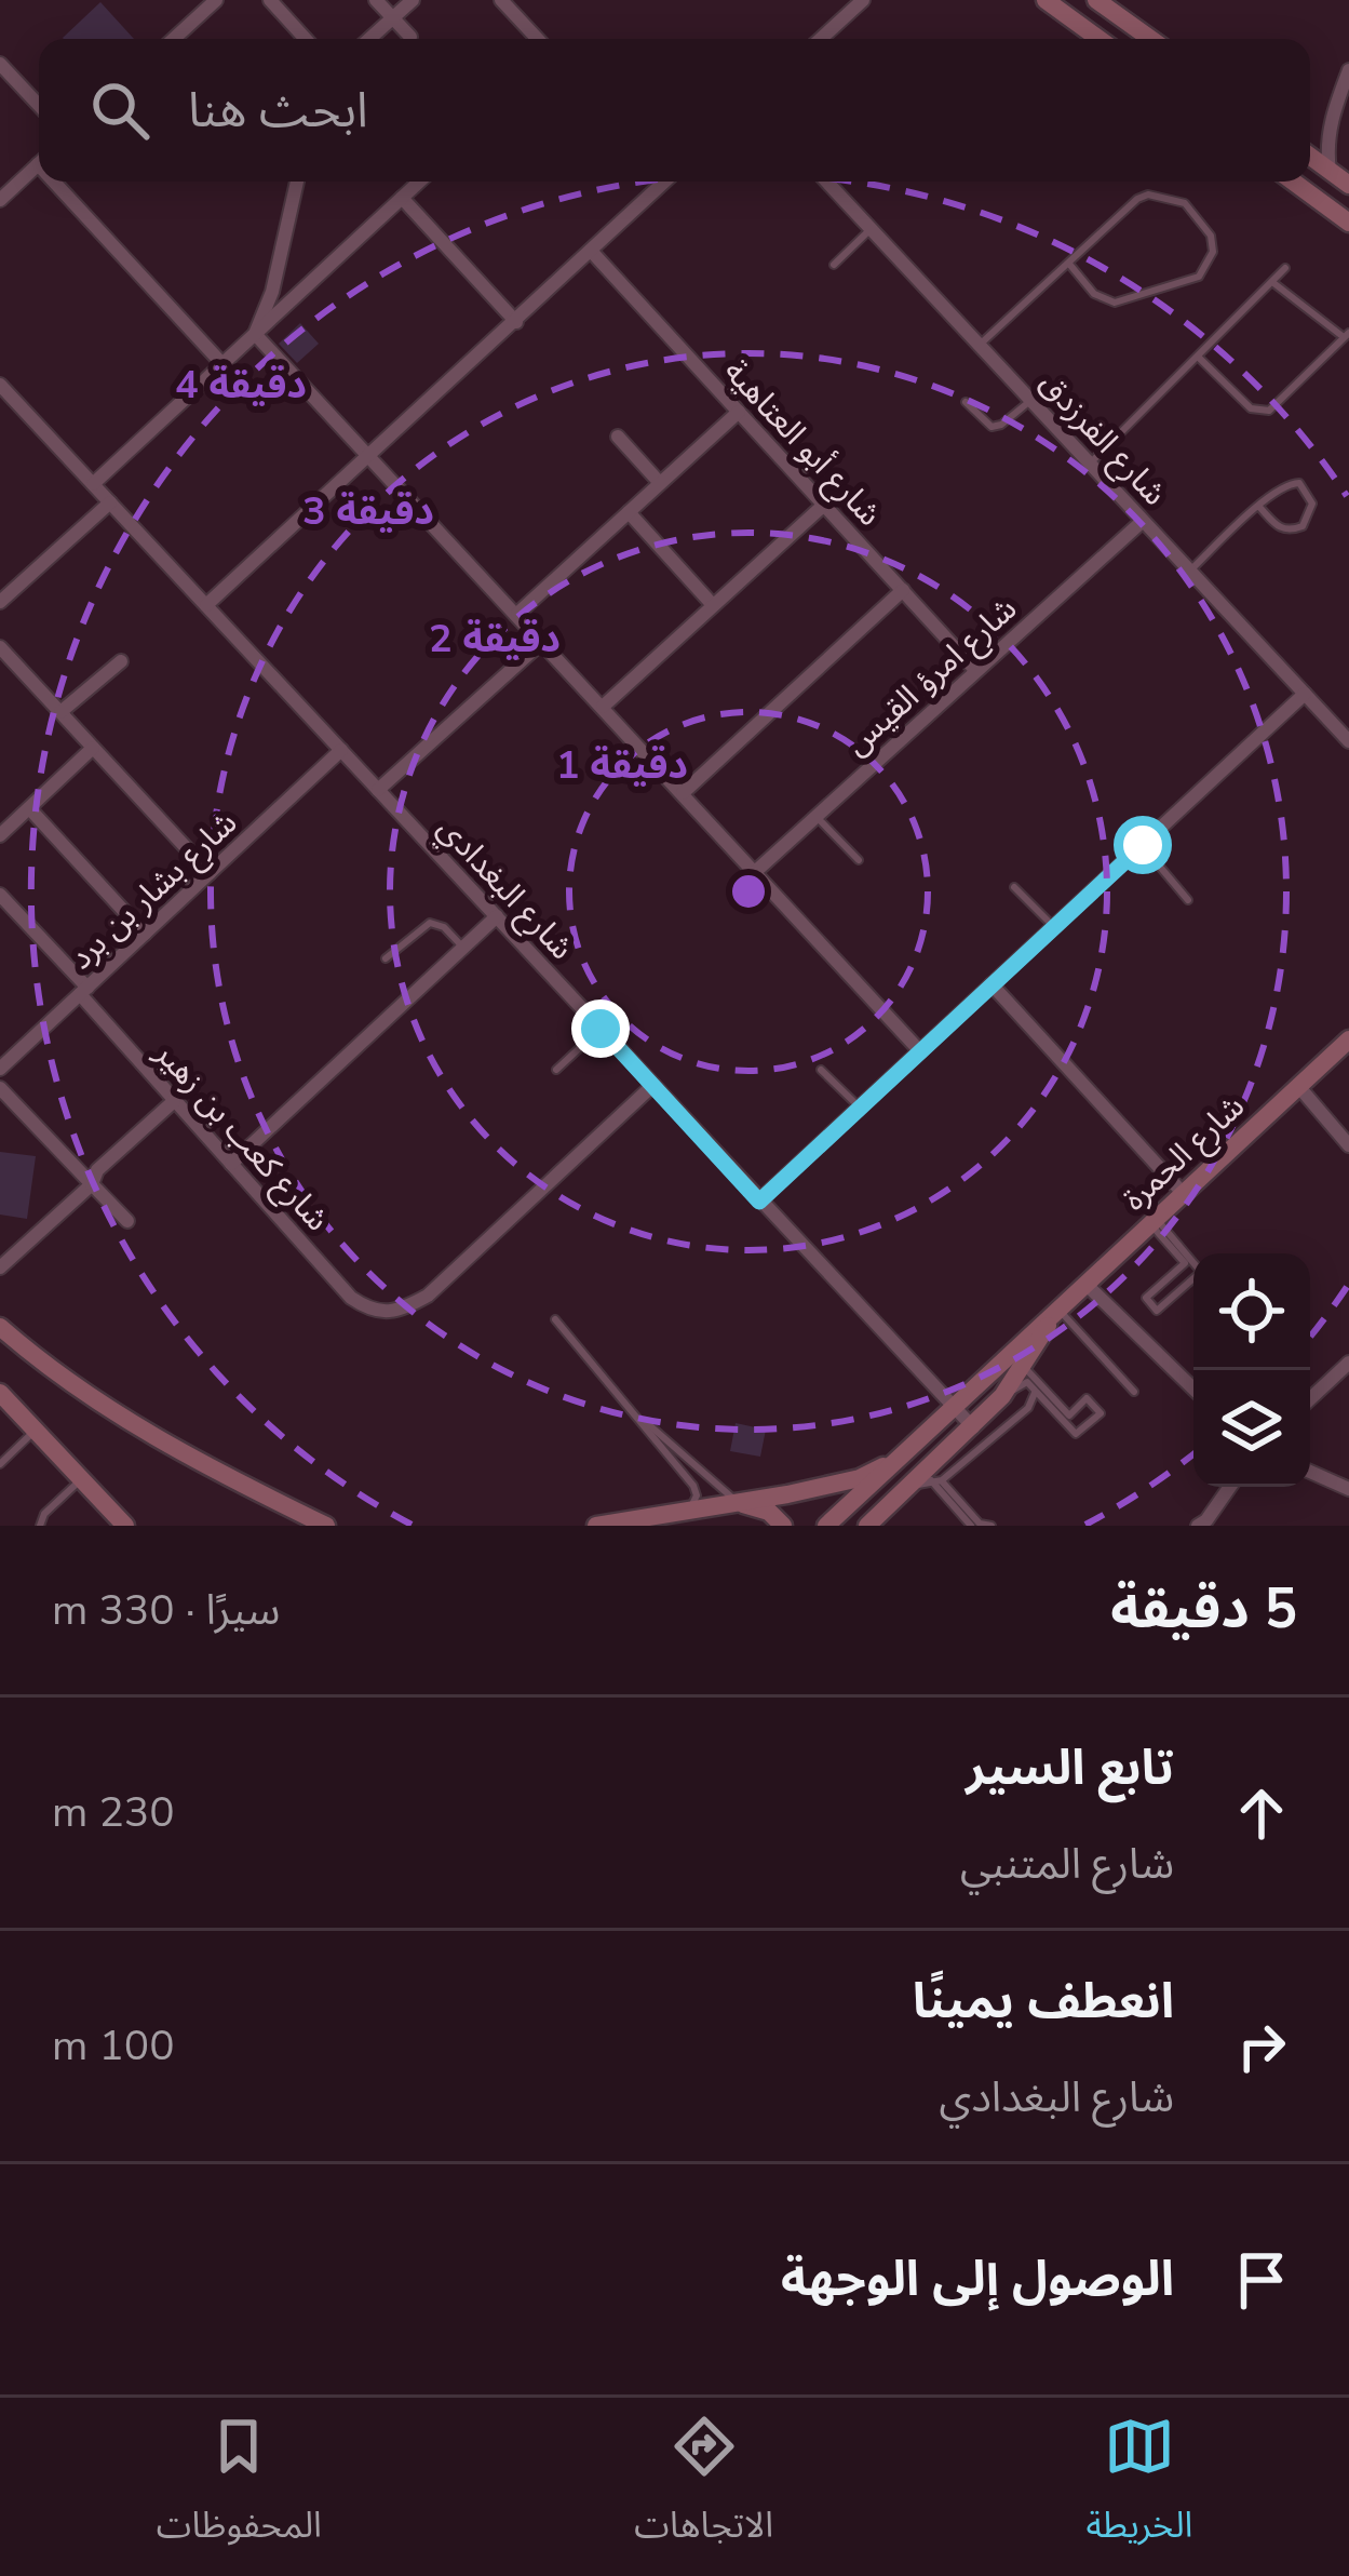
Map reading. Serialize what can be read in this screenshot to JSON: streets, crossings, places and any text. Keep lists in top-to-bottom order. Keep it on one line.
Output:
{"streets":{"street":["شارع الفرزدق","شارع أبو العتاهية","شارع امرؤ القيس","شارع البغدادي","شارع بشار بن برد","شارع كعب بن زهير","شارع الحمرة"]},"crossings":[["شارع الفرزدق","شارع امرؤ القيس"],["شارع أبو العتاهية","شارع امرؤ القيس"],["شارع البغدادي","شارع بشار بن برد"],["شارع البغدادي","شارع كعب بن زهير"],["شارع البغدادي","شارع الحمرة"],["شارع بشار بن برد","شارع كعب بن زهير"]],"page":{"search":"ابحث هنا","heading":["5 دقيقة","سيرًا · 330 m"],"list":[["تابع السير","شارع المتنبي","230 m"],["انعطف يمينًا","شارع البغدادي","100 m"],"الوصول إلى الوجهة"],"nav":["الخريطة","الاتجاهات","المحفوظات"]},"rings":["4 دقيقة","3 دقيقة","2 دقيقة","1 دقيقة"]}
